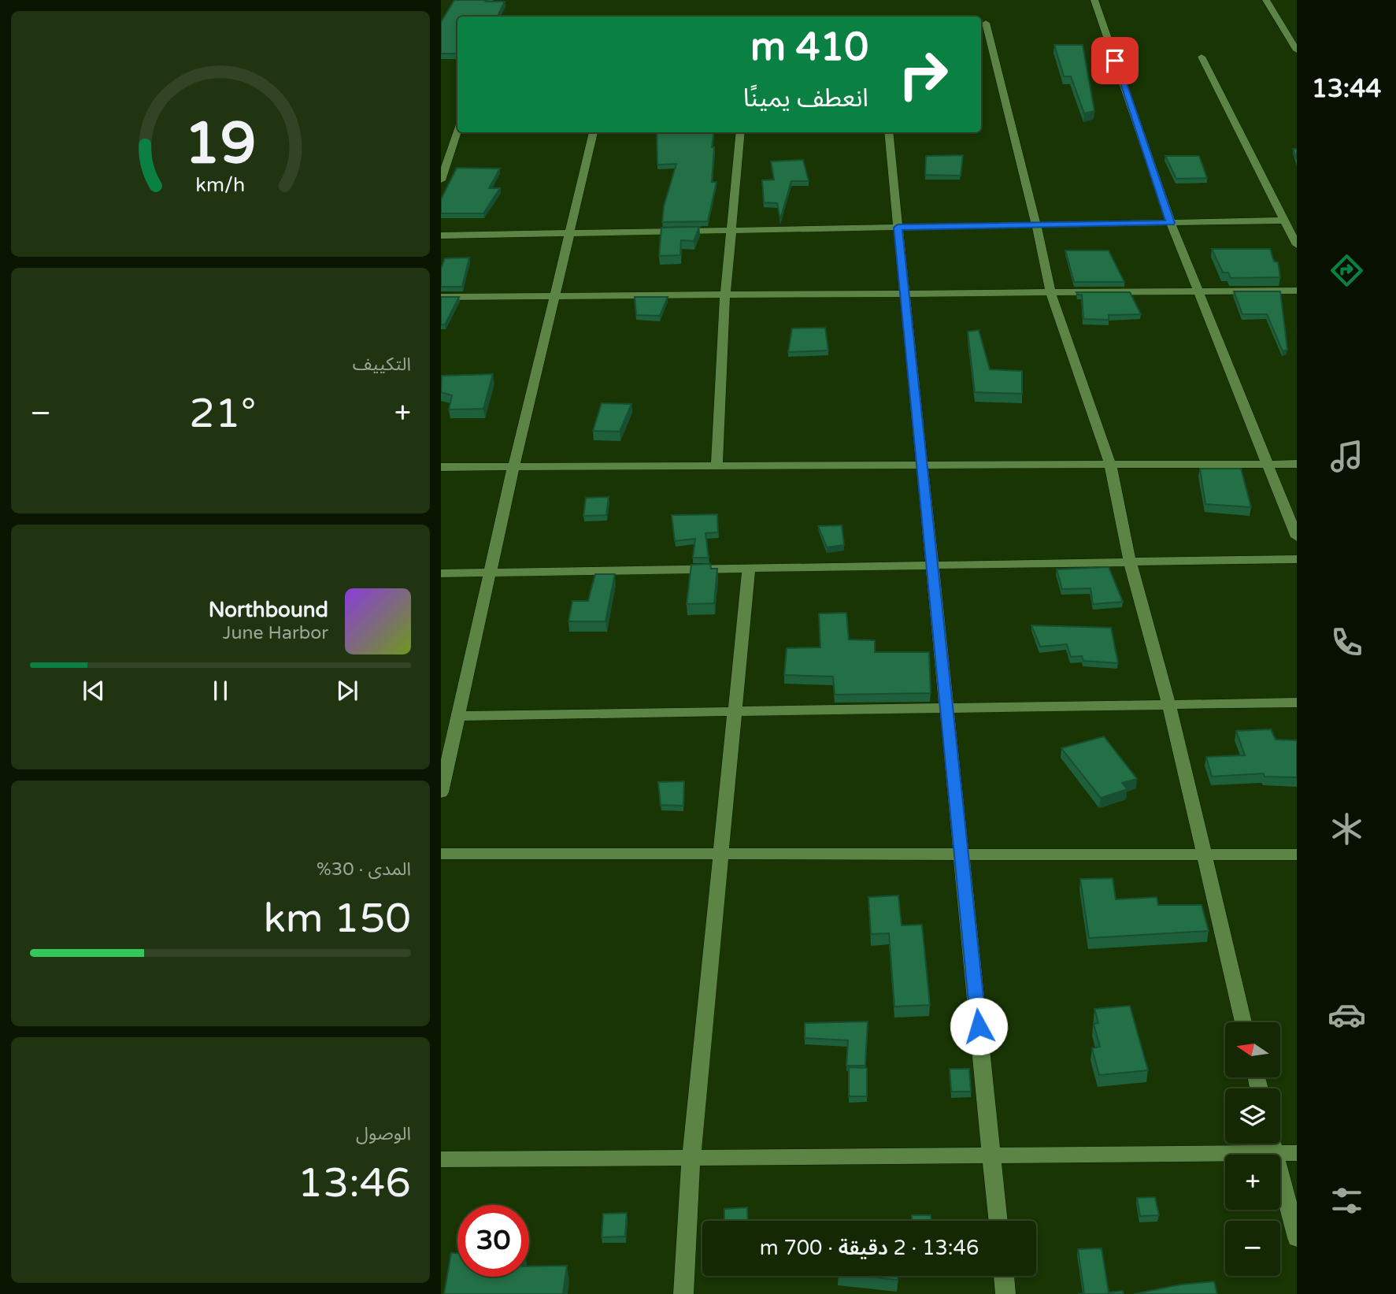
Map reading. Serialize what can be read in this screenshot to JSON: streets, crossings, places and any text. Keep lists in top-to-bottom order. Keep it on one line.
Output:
{"north":"left","page":{"tabs":"13:44","turn":["410 m","انعطف يمينًا"],"tile":["التكييف",["المدى · 30%","150 km"],["الوصول","13:46"]],"heat":["−","21°","+"],"song":["Northbound","June Harbor"],"map_buttons":["+","−"],"limit":"30","trip":"13:46 · 2 دقيقة · 700 m","gauge":["19","km/h"]}}
